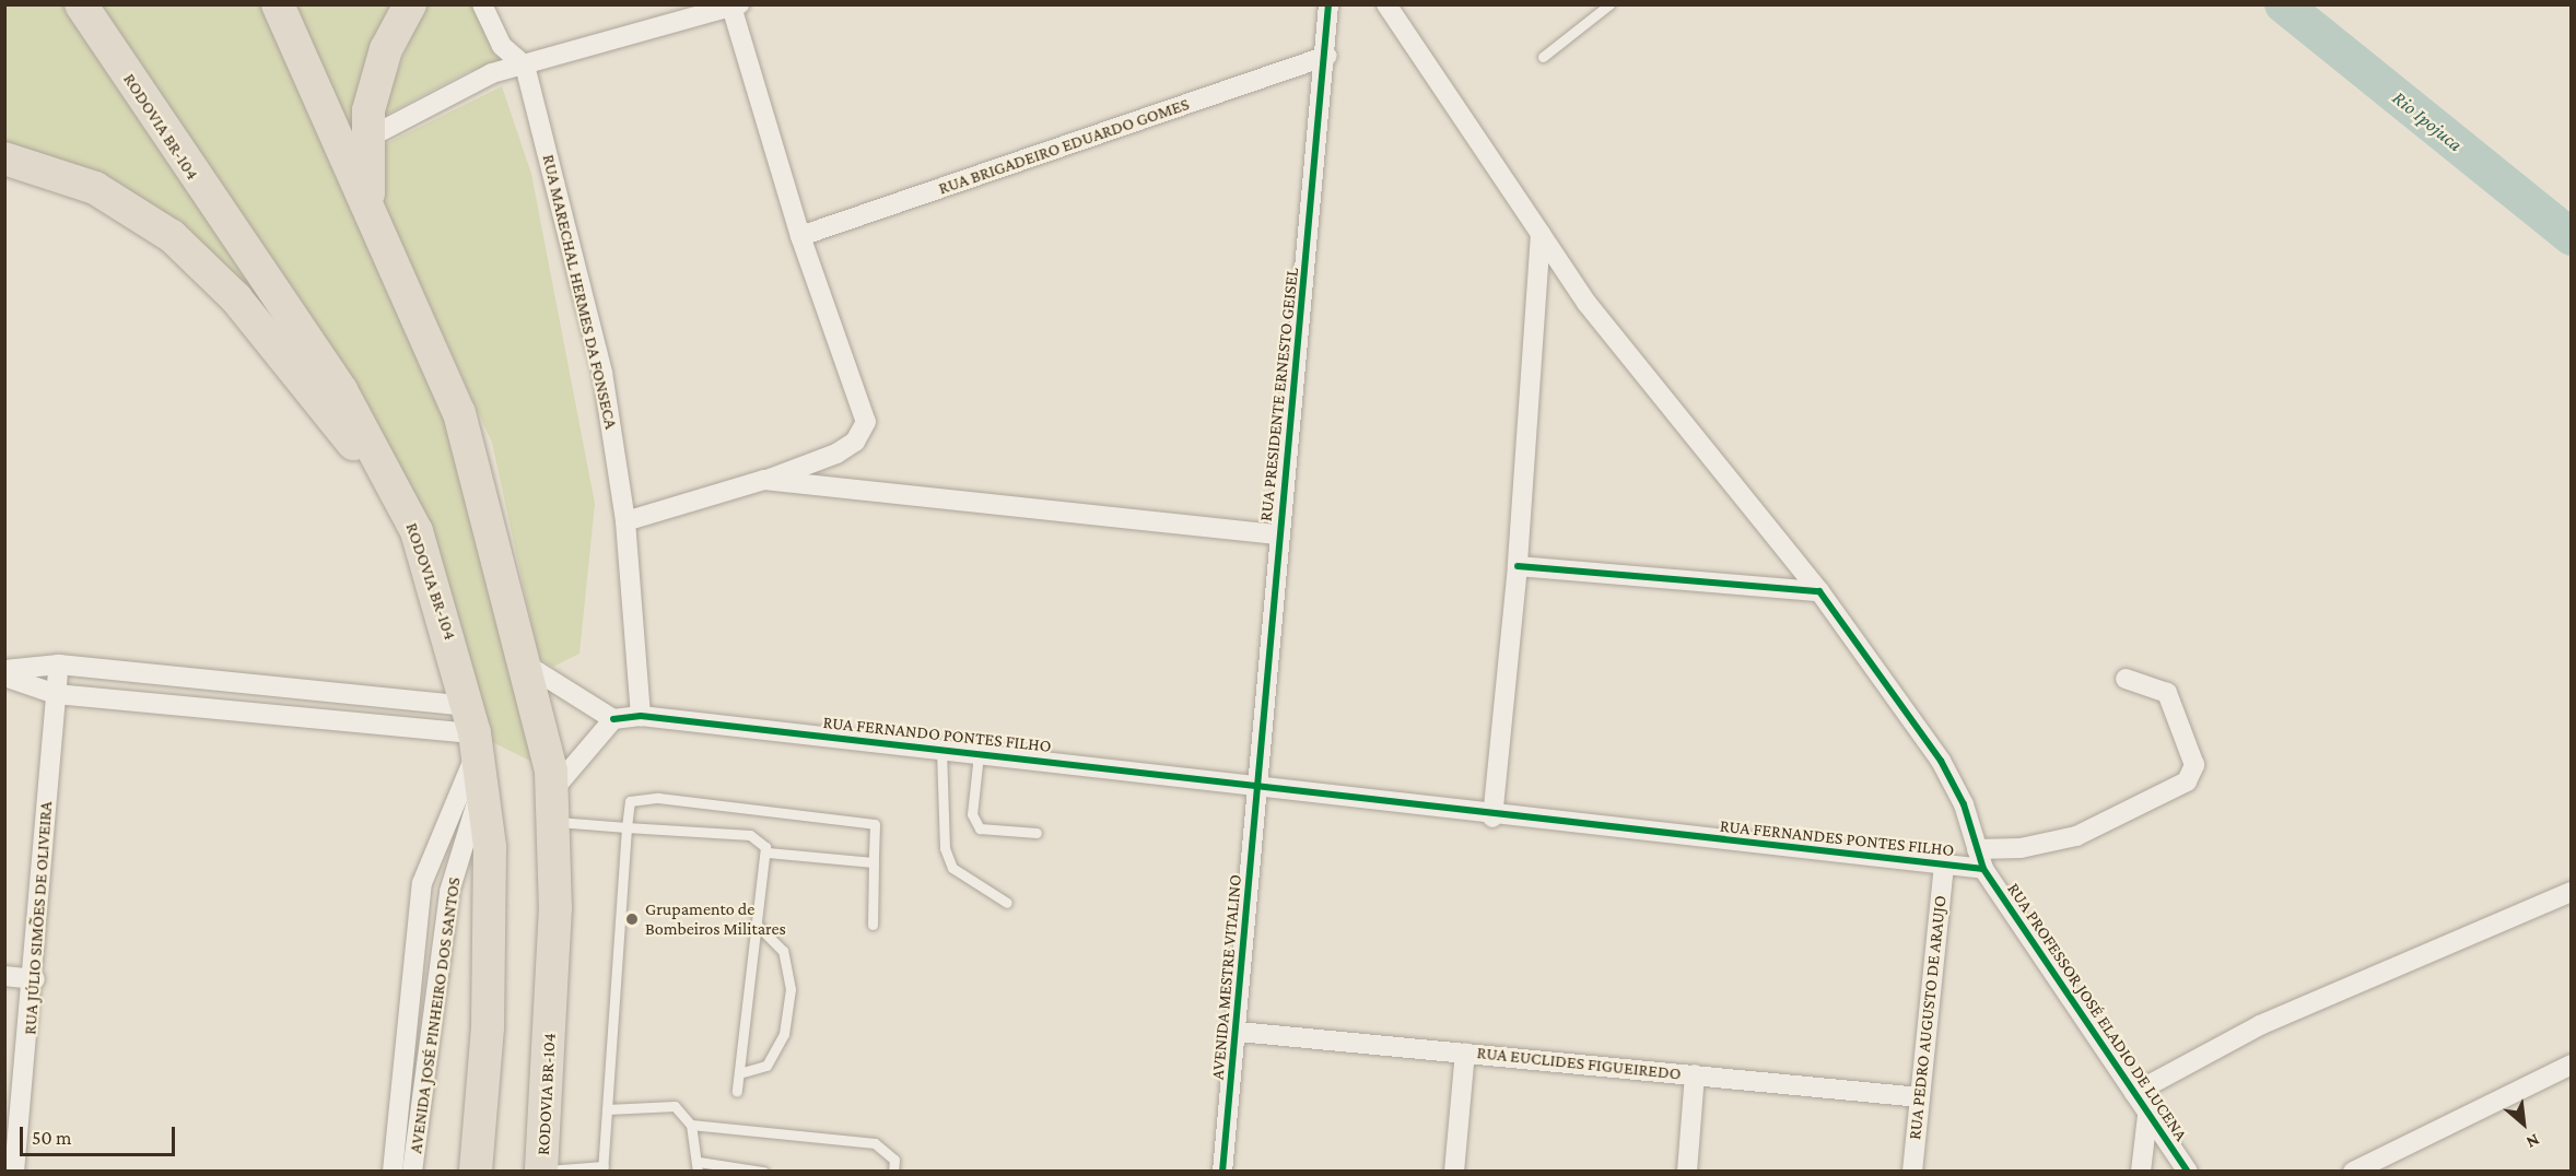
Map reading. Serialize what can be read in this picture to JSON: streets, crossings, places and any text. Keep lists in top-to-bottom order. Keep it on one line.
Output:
{"streets":{"highway":["RODOVIA BR-104"],"street":["RUA BRIGADEIRO EDUARDO GOMES","RUA MARECHAL HERMES DA FONSECA","RUA PRESIDENTE ERNESTO GEISEL","RUA FERNANDO PONTES FILHO","RUA FERNANDES PONTES FILHO","RUA JÚLIO SIMÕES DE OLIVEIRA","AVENIDA MESTRE VITALINO","RUA PROFESSOR JOSÉ ELADIO DE LUCENA","AVENIDA JOSÉ PINHEIRO DOS SANTOS","RUA PEDRO AUGUSTO DE ARAUJO","RUA EUCLIDES FIGUEIREDO"]},"crossings":[["RODOVIA BR-104","AVENIDA JOSÉ PINHEIRO DOS SANTOS"],["RUA BRIGADEIRO EDUARDO GOMES","RUA PRESIDENTE ERNESTO GEISEL"],["RUA MARECHAL HERMES DA FONSECA","RUA FERNANDO PONTES FILHO"],["RUA PRESIDENTE ERNESTO GEISEL","RUA FERNANDO PONTES FILHO"],["RUA PRESIDENTE ERNESTO GEISEL","RUA FERNANDES PONTES FILHO"],["RUA PRESIDENTE ERNESTO GEISEL","AVENIDA MESTRE VITALINO"],["RUA FERNANDO PONTES FILHO","RUA FERNANDES PONTES FILHO"],["RUA FERNANDO PONTES FILHO","AVENIDA MESTRE VITALINO"],["RUA FERNANDES PONTES FILHO","AVENIDA MESTRE VITALINO"],["RUA FERNANDES PONTES FILHO","RUA PROFESSOR JOSÉ ELADIO DE LUCENA"],["RUA FERNANDES PONTES FILHO","RUA PEDRO AUGUSTO DE ARAUJO"],["AVENIDA MESTRE VITALINO","RUA EUCLIDES FIGUEIREDO"],["RUA PEDRO AUGUSTO DE ARAUJO","RUA EUCLIDES FIGUEIREDO"]],"water":["Rio Ipojuca"],"places":["Grupamento de Bombeiros Militares"],"scale_bar":"50 m","north":"bottom right"}
